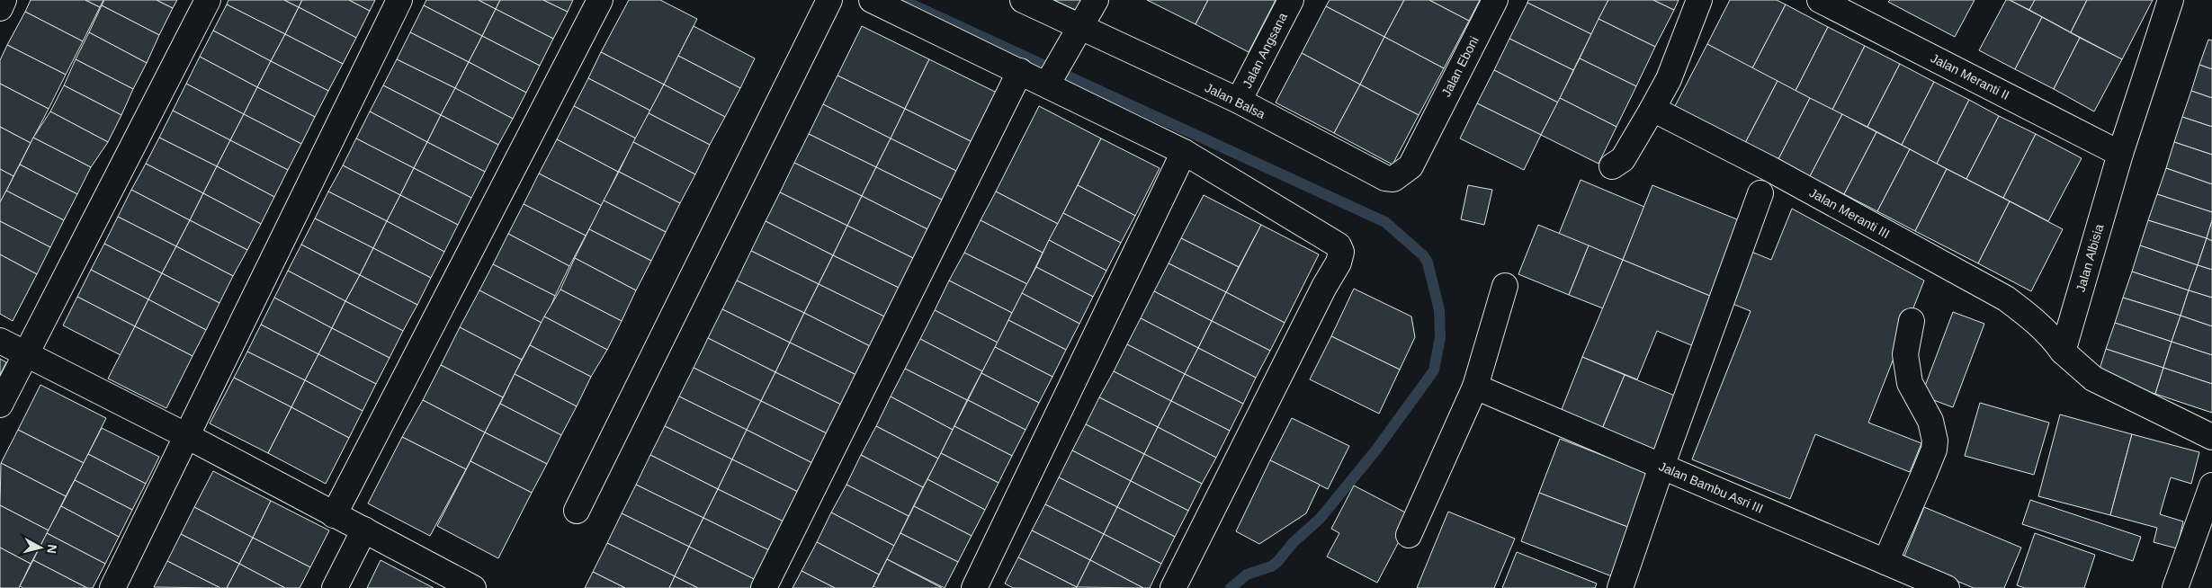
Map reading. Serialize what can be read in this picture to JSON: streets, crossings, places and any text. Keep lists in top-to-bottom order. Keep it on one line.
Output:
{"streets":{"street":["Jalan Angsana","Jalan Eboni","Jalan Meranti II","Jalan Balsa","Jalan Meranti III","Jalan Albisia","Jalan Bambu Asri III"]},"crossings":[["Jalan Angsana","Jalan Balsa"],["Jalan Eboni","Jalan Balsa"],["Jalan Meranti II","Jalan Albisia"],["Jalan Meranti III","Jalan Albisia"]],"north":"right"}
